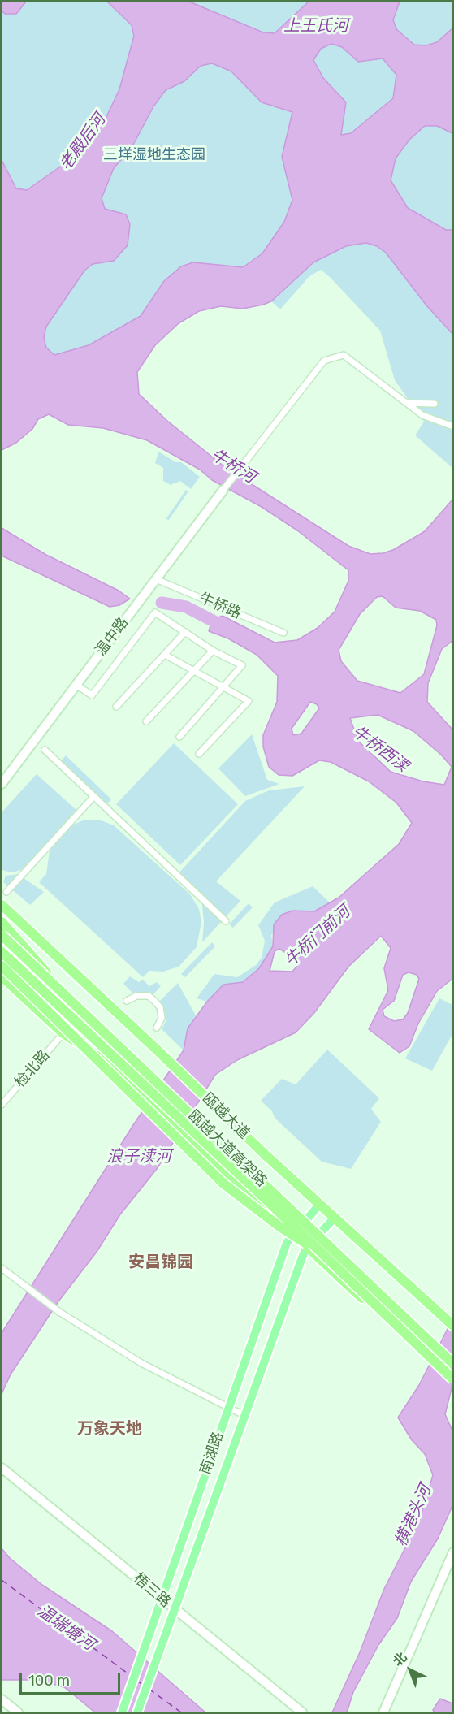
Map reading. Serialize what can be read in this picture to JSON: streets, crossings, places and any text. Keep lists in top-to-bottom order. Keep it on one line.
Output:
{"streets":{"highway":["瓯越大道","瓯越大道高架路"],"main road":["南湖路"],"street":["牛桥路","温中路","检北路","梧三路"]},"crossings":[["牛桥路","温中路"],["瓯越大道","南湖路"],["南湖路","梧三路"]],"districts":["安昌锦园","万象天地"],"water":["上王氏河","老殿后河","牛桥河","牛桥西渎","牛桥门前河","浪子渎河","横港头河","温瑞塘河"],"parks":["三垟湿地生态园"],"scale_bar":"100 m","north":"top left"}
